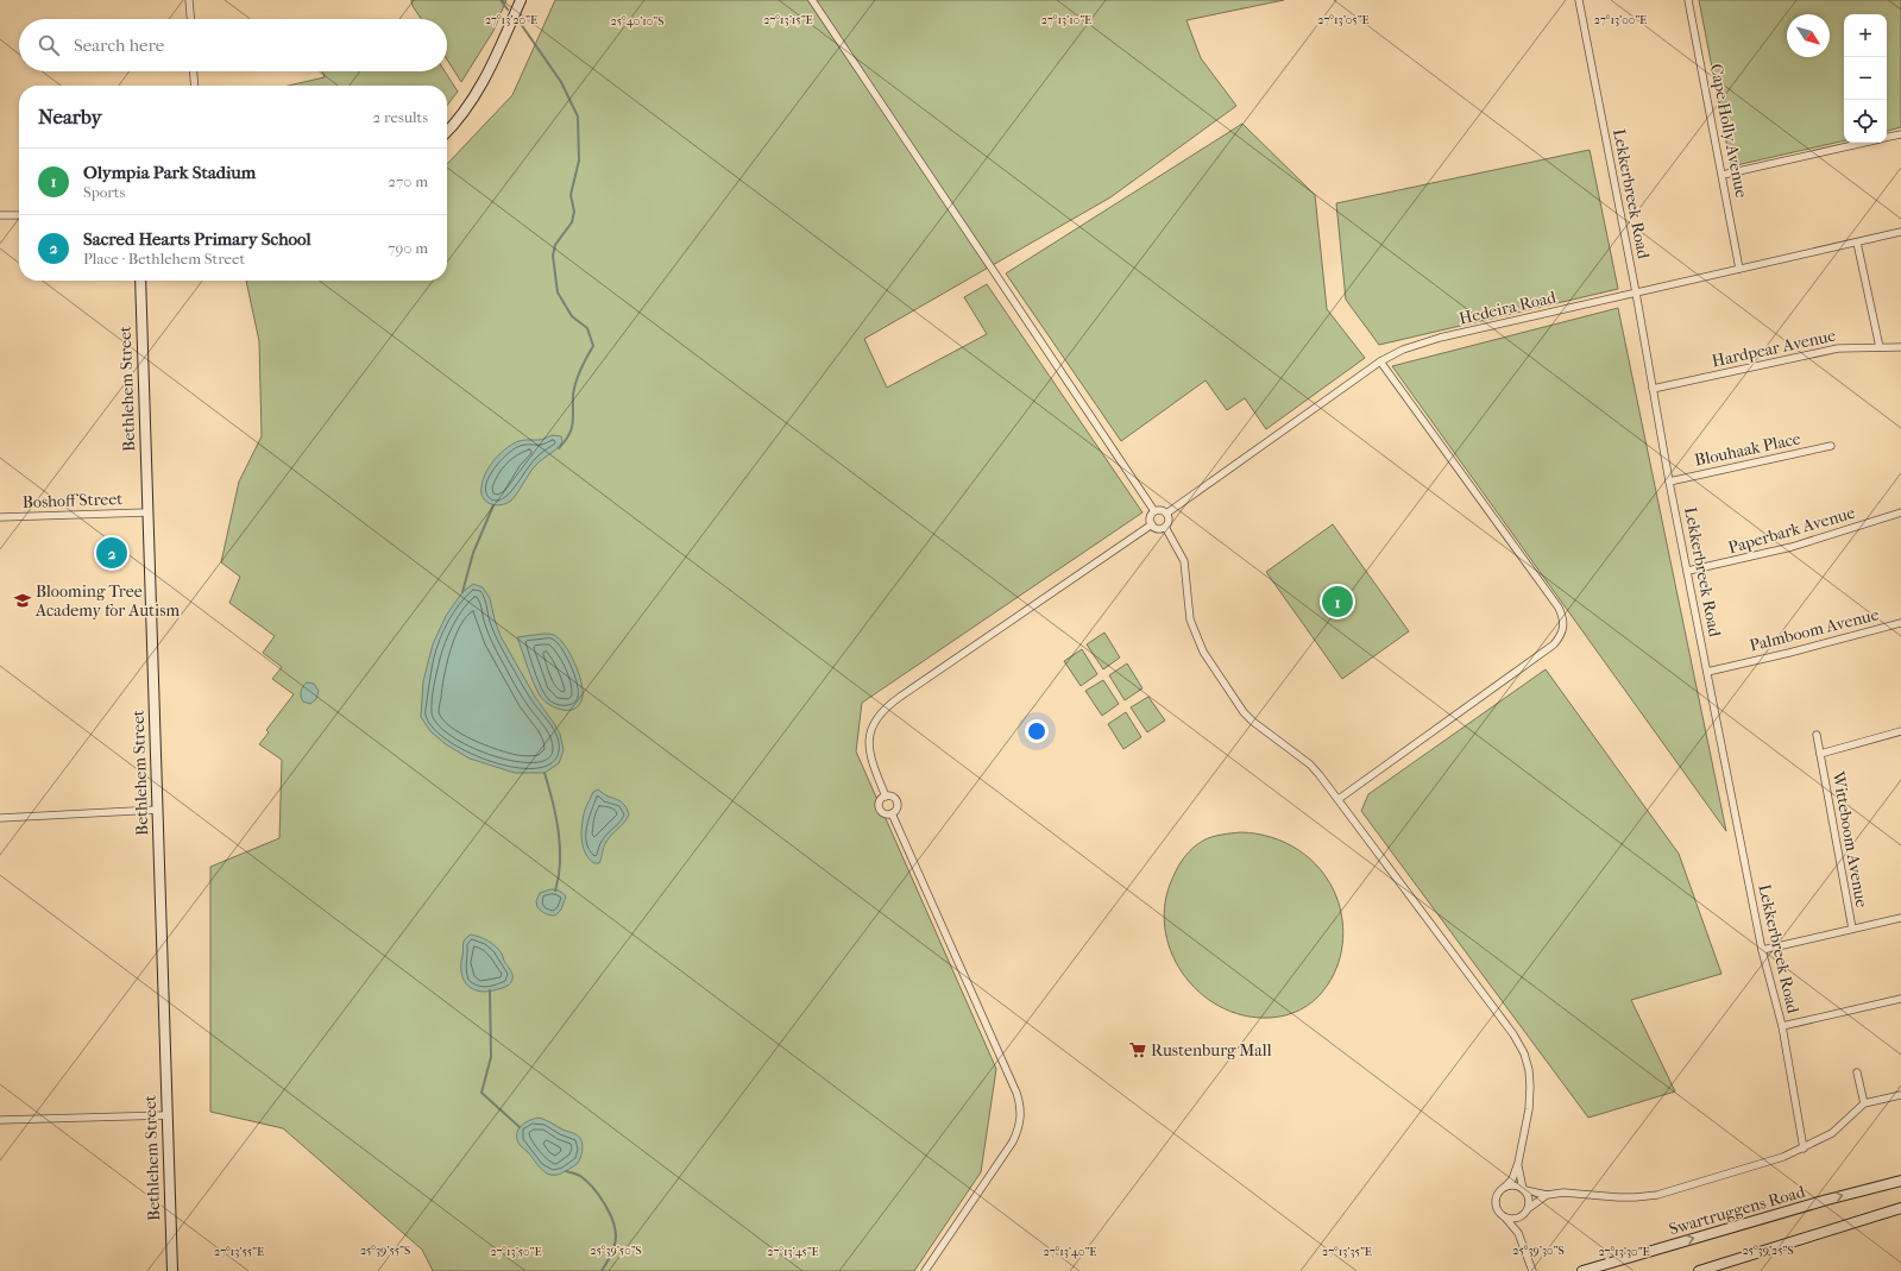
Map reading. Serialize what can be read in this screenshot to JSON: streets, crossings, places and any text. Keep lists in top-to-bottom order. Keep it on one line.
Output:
{"streets":{"main road":["Bethlehem Street","Swartruggens Road"],"street":["Cape Holly Avenue","Lekkerbreek Road","Hedeira Road","Hardpear Avenue","Blouhaak Place","Boshoff Street","Paperbark Avenue","Palmboom Avenue","Witteboom Avenue"]},"crossings":[["Cape Holly Avenue","Hedeira Road"],["Lekkerbreek Road","Hedeira Road"],["Lekkerbreek Road","Hardpear Avenue"],["Lekkerbreek Road","Blouhaak Place"],["Lekkerbreek Road","Paperbark Avenue"],["Lekkerbreek Road","Palmboom Avenue"],["Bethlehem Street","Boshoff Street"]],"places":{"school or university":["Blooming Tree Academy for Autism"],"supermarket":["Rustenburg Mall"]},"north":"bottom right","page":{"map_buttons":["+","−"],"search":"Search here","heading":["Nearby","2 results"],"list":[{"mark":"1","name":"Olympia Park Stadium","note":"Sports","value":"270 m"},{"mark":"2","name":"Sacred Hearts Primary School","note":"Place · Bethlehem Street","value":"790 m"}],"pins":["2","1"]},"coordinates":["27°13'20\"E","27°13'15\"E","27°13'10\"E","27°13'05\"E","27°13'00\"E","25°40'10\"S","25°39'55\"S","25°39'50\"S","25°39'30\"S","25°39'25\"S","27°13'55\"E","27°13'50\"E","27°13'45\"E","27°13'40\"E","27°13'35\"E","27°13'30\"E"]}
